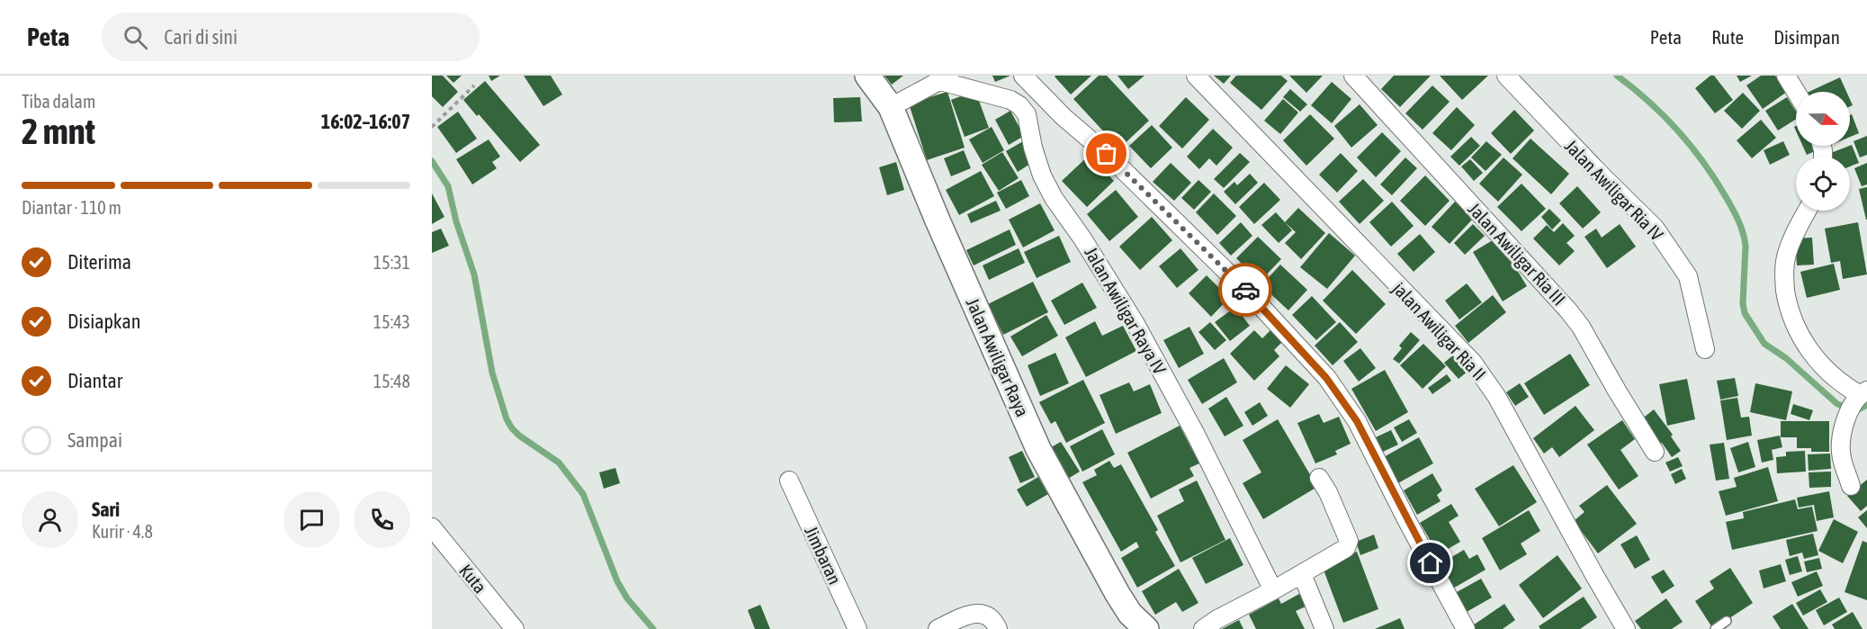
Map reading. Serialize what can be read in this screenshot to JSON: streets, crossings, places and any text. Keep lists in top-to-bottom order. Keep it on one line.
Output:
{"streets":{"street":["Jalan Awiligar Ria IV","Jalan Awiligar Ria III","Jalan Awiligar Raya IV","jalan Awiligar Ria II","Jalan Awiligar Raya","Jimbaran","Kuta"]},"north":"right","page":{"header":"Peta","search":"Cari di sini","nav":["Peta","Rute","Disimpan"],"heading":["2 mnt","Tiba dalam","16:02–16:07"],"panel":["Sari","Kurir · 4.8"],"bar":"Diantar · 110 m","list":[["Diterima","15:31"],["Disiapkan","15:43"],["Diantar","15:48"],"Sampai"]}}
